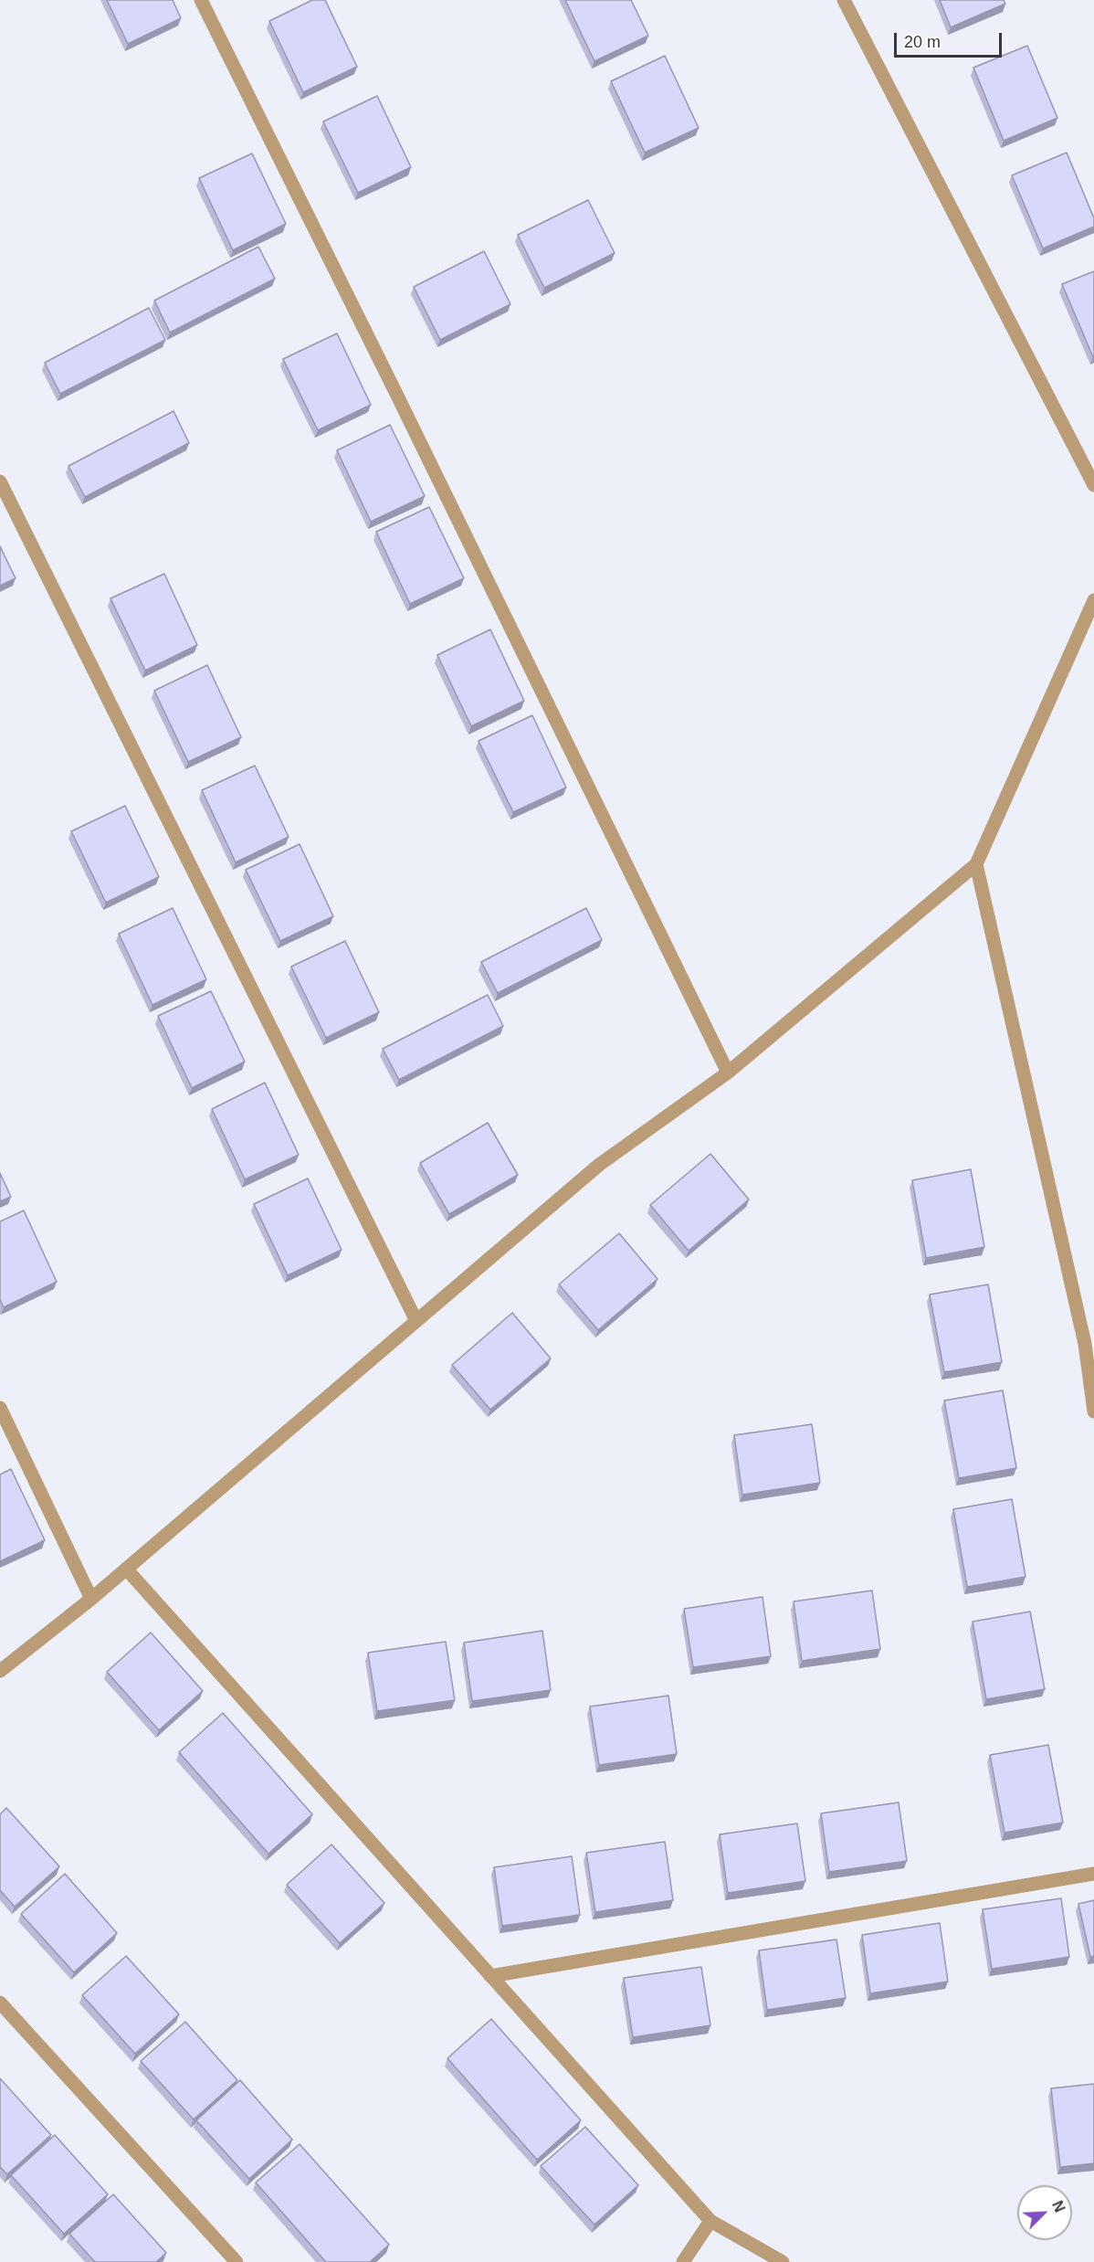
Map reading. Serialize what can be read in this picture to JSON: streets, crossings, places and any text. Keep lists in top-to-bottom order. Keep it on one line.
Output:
{"scale_bar":"20 m","north":"top right"}
